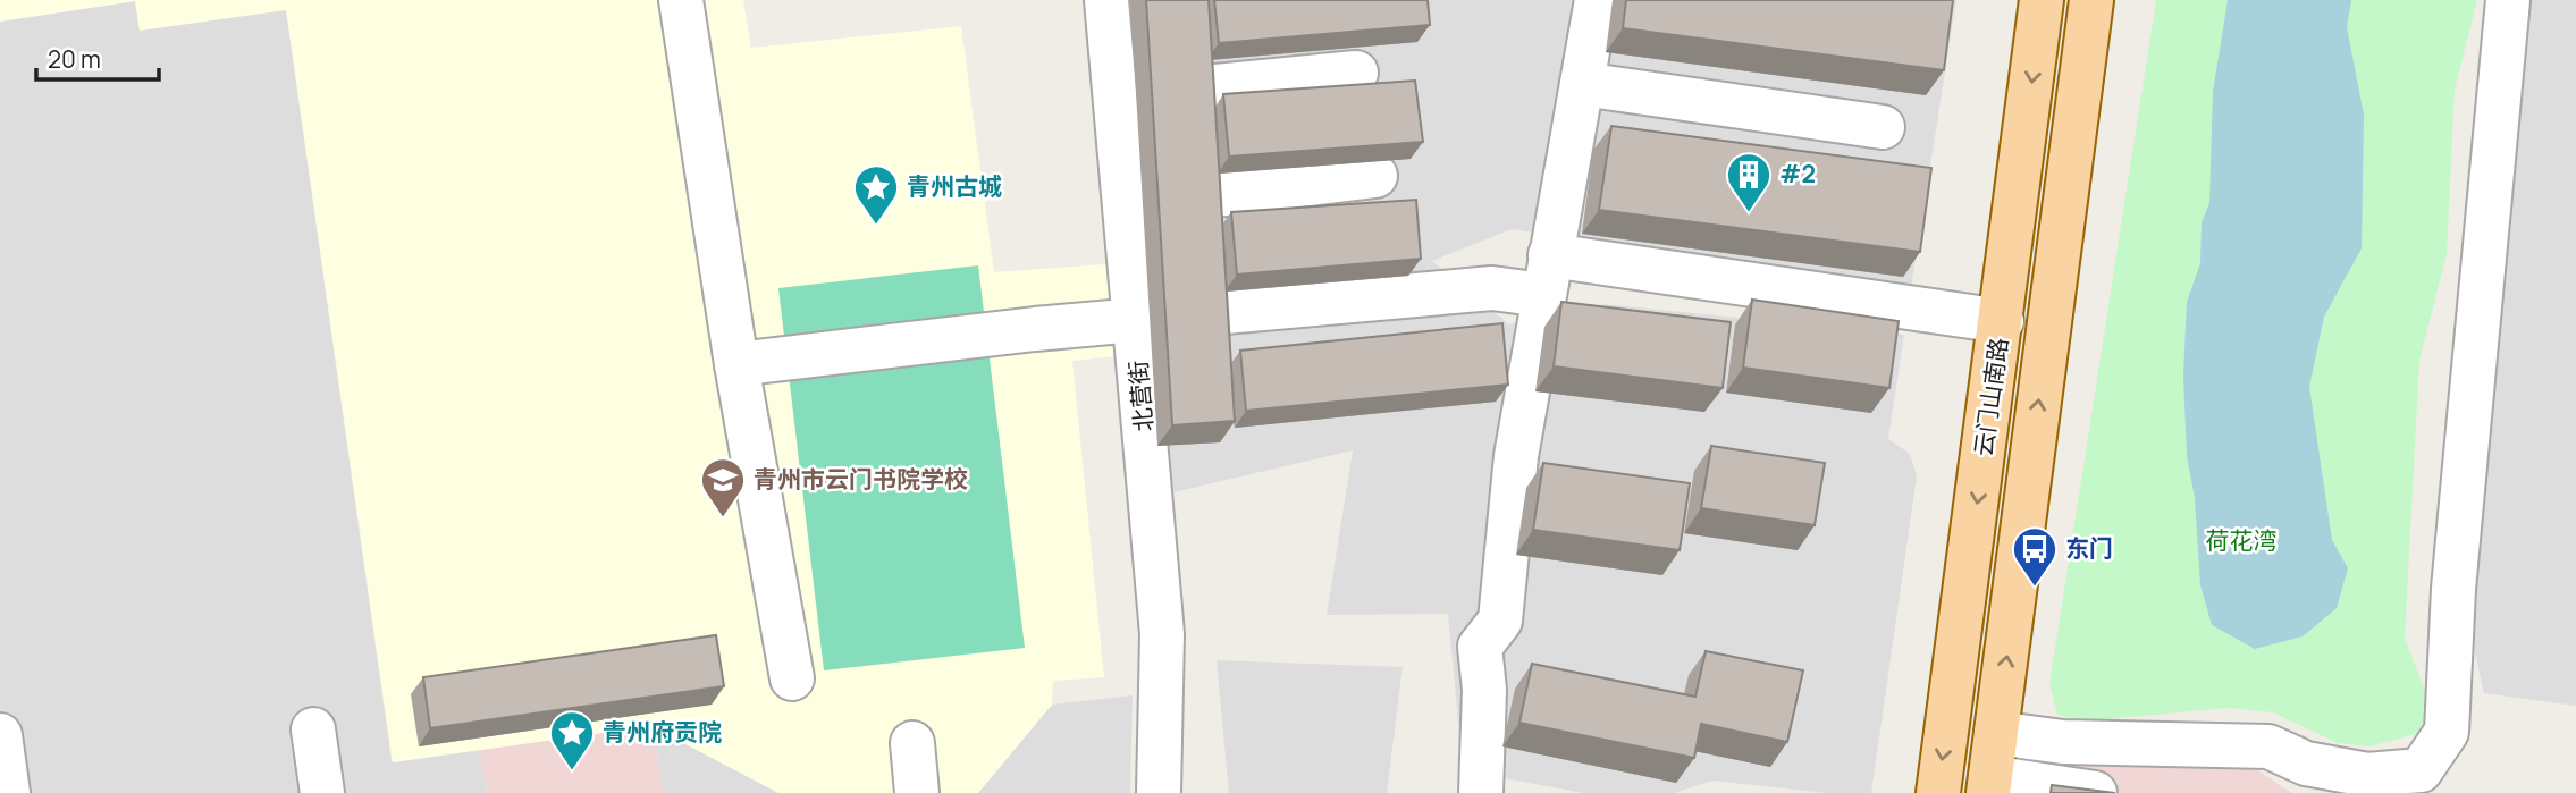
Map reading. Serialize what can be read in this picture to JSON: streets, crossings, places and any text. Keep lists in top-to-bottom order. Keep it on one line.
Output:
{"streets":{"main road":["云门山南路"],"street":["北营街"]},"parks":["荷花湾"],"places":{"building":["#2"],"place":["青州古城","青州府贡院"],"school or university":["青州市云门书院学校"],"bus stop":["东门"]},"scale_bar":"20 m"}
